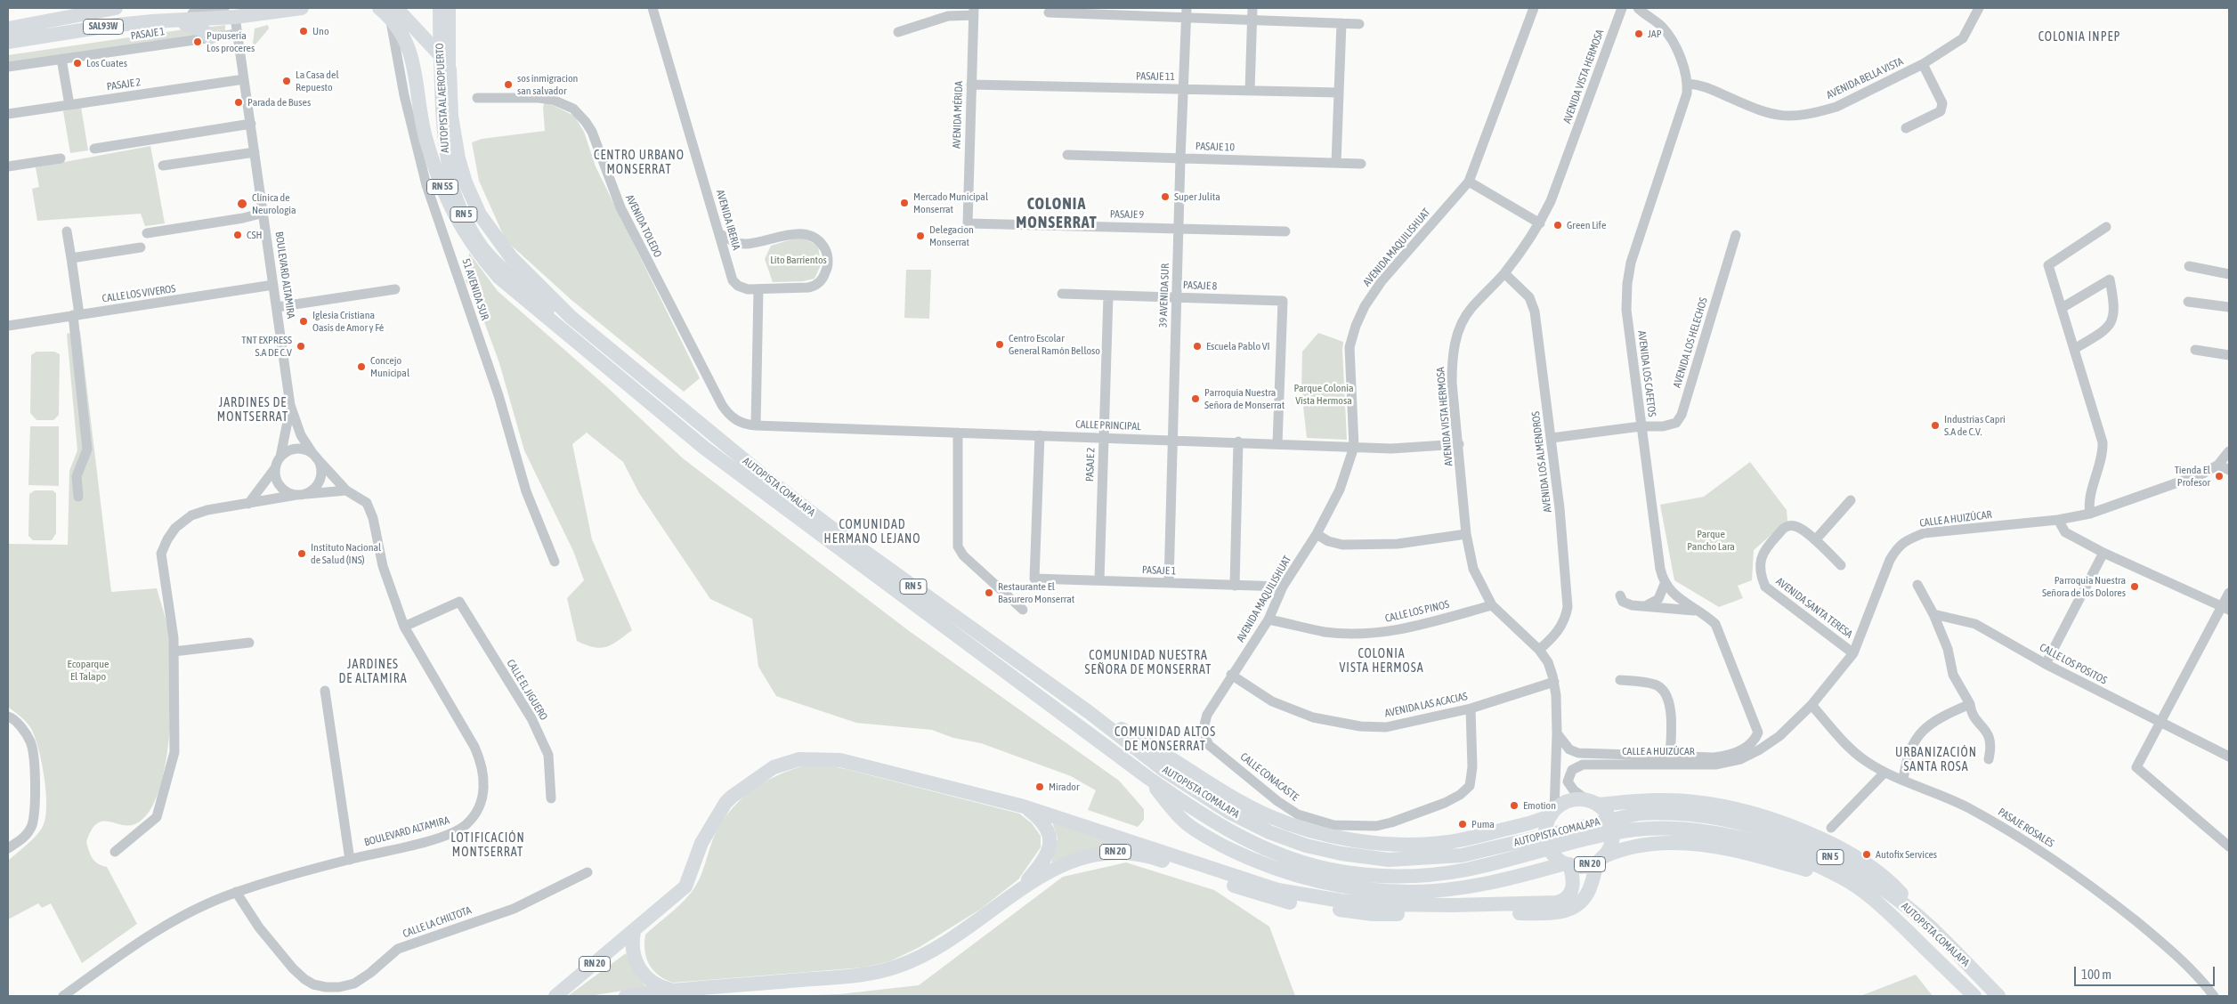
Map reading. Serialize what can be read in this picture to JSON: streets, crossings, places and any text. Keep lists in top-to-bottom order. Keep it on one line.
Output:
{"streets":{"highway":["SAL93W","RN 5S","RN 5","AUTOPISTA COMALAPA","RN 20"],"main road":["AUTOPISTA AL AEROPUERTO"],"street":["PASAJE 1","PASAJE 11","AVENIDA VISTA HERMOSA","AVENIDA BELLA VISTA","PASAJE 2","AVENIDA MÉRIDA","PASAJE 10","PASAJE 9","AVENIDA IBERIA","AVENIDA TOLEDO","AVENIDA MAQUILISHUAT","BOULEVARD ALTAMIRA","PASAJE 8","51 AVENIDA SUR","CALLE LOS VIVEROS","39 AVENIDA SUR","AVENIDA LOS HELECHOS","AVENIDA LOS CAFETOS","CALLE PRINCIPAL","AVENIDA LOS ALMENDROS","CALLE A HUIZÚCAR","AVENIDA SANTA TERESA","CALLE LOS PINOS","CALLE LOS POSITOS","CALLE EL JIGUERO","AVENIDA LAS ACACIAS","CALLE CONACASTE","PASAJE ROSALES","CALLE LA CHILTOTA"]},"crossings":[["PASAJE 1","PASAJE 2"],["PASAJE 1","AVENIDA MAQUILISHUAT"],["PASAJE 1","BOULEVARD ALTAMIRA"],["PASAJE 1","39 AVENIDA SUR"],["PASAJE 1","CALLE PRINCIPAL"],["PASAJE 11","AVENIDA MÉRIDA"],["PASAJE 11","39 AVENIDA SUR"],["AVENIDA VISTA HERMOSA","AVENIDA LOS CAFETOS"],["AVENIDA VISTA HERMOSA","CALLE PRINCIPAL"],["AVENIDA VISTA HERMOSA","AVENIDA LOS ALMENDROS"],["AVENIDA VISTA HERMOSA","CALLE A HUIZÚCAR"],["AVENIDA VISTA HERMOSA","CALLE LOS PINOS"],["AVENIDA VISTA HERMOSA","AVENIDA LAS ACACIAS"],["AVENIDA VISTA HERMOSA","RN 20"],["AVENIDA BELLA VISTA","AVENIDA LOS CAFETOS"],["PASAJE 2","BOULEVARD ALTAMIRA"],["PASAJE 2","PASAJE 8"],["PASAJE 2","CALLE PRINCIPAL"],["AUTOPISTA AL AEROPUERTO","RN 5S"],["AUTOPISTA AL AEROPUERTO","RN 5"],["AUTOPISTA AL AEROPUERTO","AUTOPISTA COMALAPA"],["AVENIDA MÉRIDA","PASAJE 9"],["PASAJE 10","39 AVENIDA SUR"],["RN 5S","51 AVENIDA SUR"],["RN 5S","AUTOPISTA COMALAPA"],["RN 5","AUTOPISTA COMALAPA"],["PASAJE 9","39 AVENIDA SUR"],["AVENIDA TOLEDO","CALLE PRINCIPAL"],["AVENIDA MAQUILISHUAT","CALLE PRINCIPAL"],["AVENIDA MAQUILISHUAT","CALLE LOS PINOS"],["AVENIDA MAQUILISHUAT","AVENIDA LAS ACACIAS"],["AVENIDA MAQUILISHUAT","CALLE CONACASTE"],["BOULEVARD ALTAMIRA","CALLE LOS VIVEROS"],["BOULEVARD ALTAMIRA","CALLE EL JIGUERO"],["BOULEVARD ALTAMIRA","CALLE LA CHILTOTA"],["PASAJE 8","39 AVENIDA SUR"],["PASAJE 8","CALLE PRINCIPAL"],["39 AVENIDA SUR","CALLE PRINCIPAL"],["AVENIDA LOS HELECHOS","AVENIDA LOS CAFETOS"],["AVENIDA LOS HELECHOS","AVENIDA LOS ALMENDROS"],["AVENIDA LOS CAFETOS","CALLE A HUIZÚCAR"],["CALLE A HUIZÚCAR","AVENIDA SANTA TERESA"],["CALLE A HUIZÚCAR","PASAJE ROSALES"],["CALLE A HUIZÚCAR","RN 20"],["AVENIDA LAS ACACIAS","CALLE CONACASTE"]],"districts":["COLONIA INPEP","CENTRO URBANO MONSERRAT","COLONIA MONSERRAT","JARDINES DE MONTSERRAT","COMUNIDAD HERMANO LEJANO","COLONIA VISTA HERMOSA","COMUNIDAD NUESTRA SEÑORA DE MONSERRAT","JARDINES DE ALTAMIRA","COMUNIDAD ALTOS DE MONSERRAT","URBANIZACIÓN SANTA ROSA","LOTIFICACIÓN MONTSERRAT"],"parks":["Lito Barrientos","Parque Colonia Vista Hermosa","Parque Pancho Lara","Ecoparque El Talapo"],"places":["Uno","JAP","Pupuseria Los proceres","Los Cuates","La Casa del Repuesto","sos inmigracion san salvador","Parada de Buses","Super Julita","Mercado Municipal Monserrat","Clínica de Neurologia","Green Life","CSH","Delegacion Monserrat","Iglesia Cristiana Oasis de Amor y Fé","Centro Escolar General Ramón Belloso","TNT EXPRESS S.A DE C.V","Escuela Pablo VI","Concejo Municipal","Parroquia Nuestra Señora de Monserrat","Industrias Capri S.A de C.V.","Tienda El Profesor","Instituto Nacional de Salud (INS)","Parroquia Nuestra Señora de los Dolores","Restaurante El Basurero Monserrat","Mirador","Emotion","Puma","Autofix Services"],"scale_bar":"100 m"}
